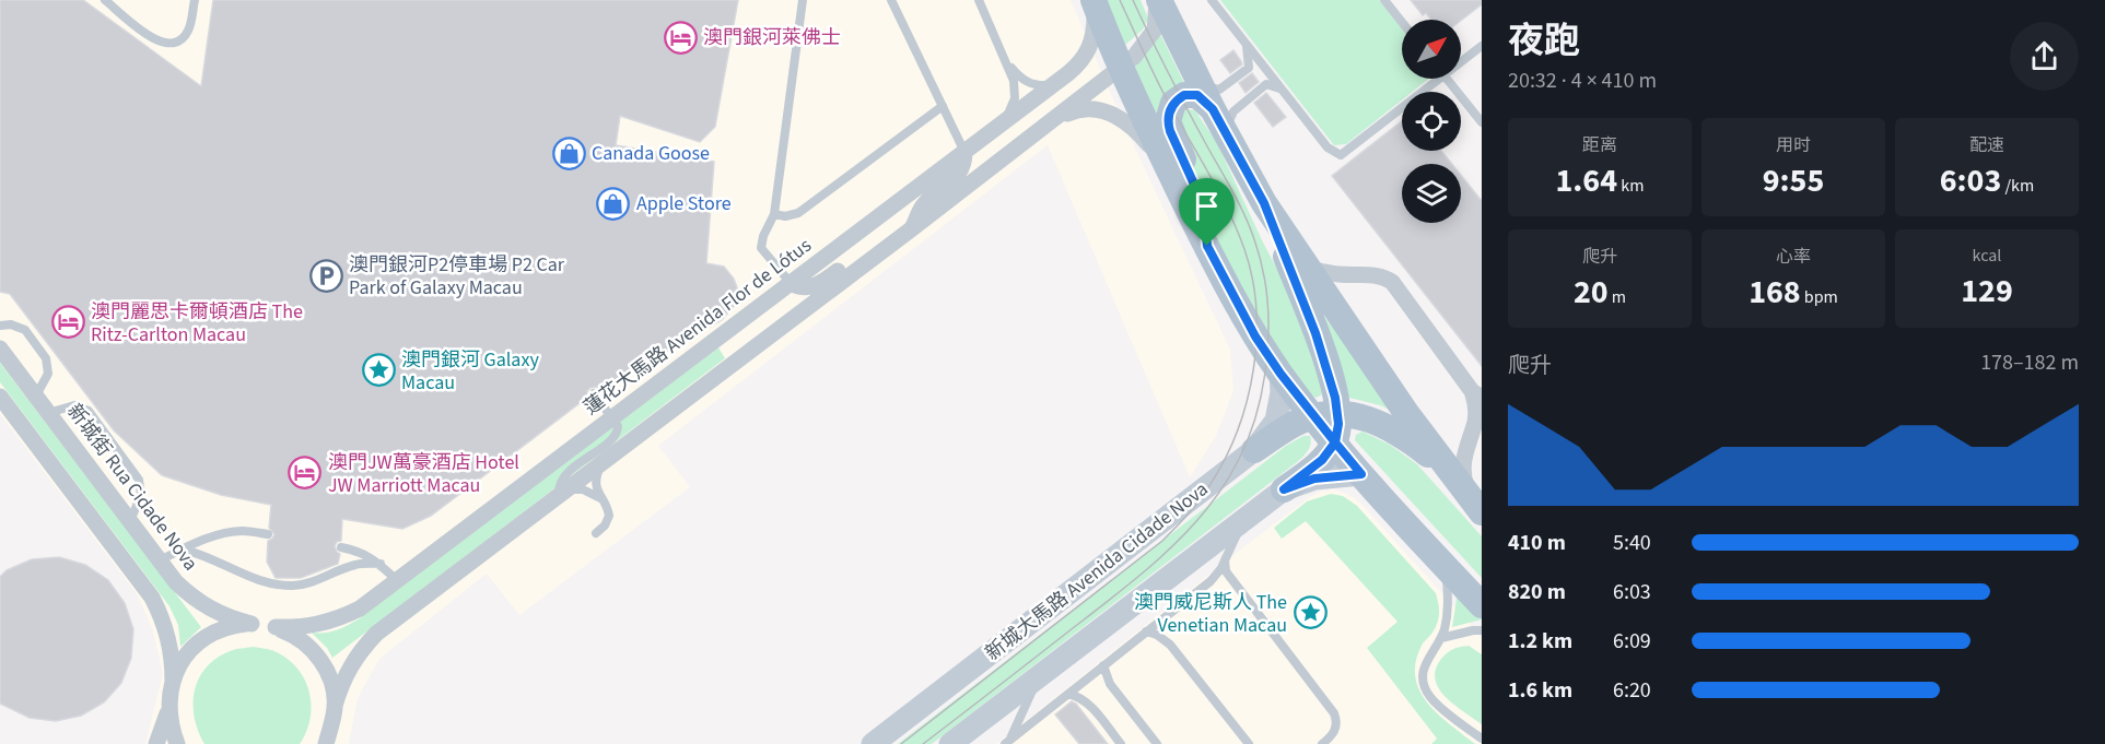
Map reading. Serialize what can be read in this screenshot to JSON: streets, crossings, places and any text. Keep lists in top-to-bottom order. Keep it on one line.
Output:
{"streets":{"main road":["新城大馬路 Avenida Cidade Nova"],"street":["蓮花大馬路 Avenida Flor de Lótus","新城街 Rua Cidade Nova"]},"places":{"hotel":["澳門銀河萊佛士","澳門麗思卡爾頓酒店 The Ritz-Carlton Macau","澳門JW萬豪酒店 Hotel JW Marriott Macau"],"shop":["Canada Goose","Apple Store"],"parking":["澳門銀河P2停車場 P2 Car Park of Galaxy Macau"],"place":["澳門銀河 Galaxy Macau","澳門威尼斯人 The Venetian Macau"]},"north":"top right","page":{"heading":["夜跑","20:32 · 4 × 410 m"],"stats":[["距离","1.64 km"],["用时","9:55"],["配速","6:03 /km"],["爬升","20 m"],["心率","168 bpm"],["kcal","129"]],"chart":["爬升","178–182 m"],"list":[{"name":"410 m","note":"5:40"},{"name":"820 m","note":"6:03"},{"name":"1.2 km","note":"6:09"},{"name":"1.6 km","note":"6:20"}]}}
